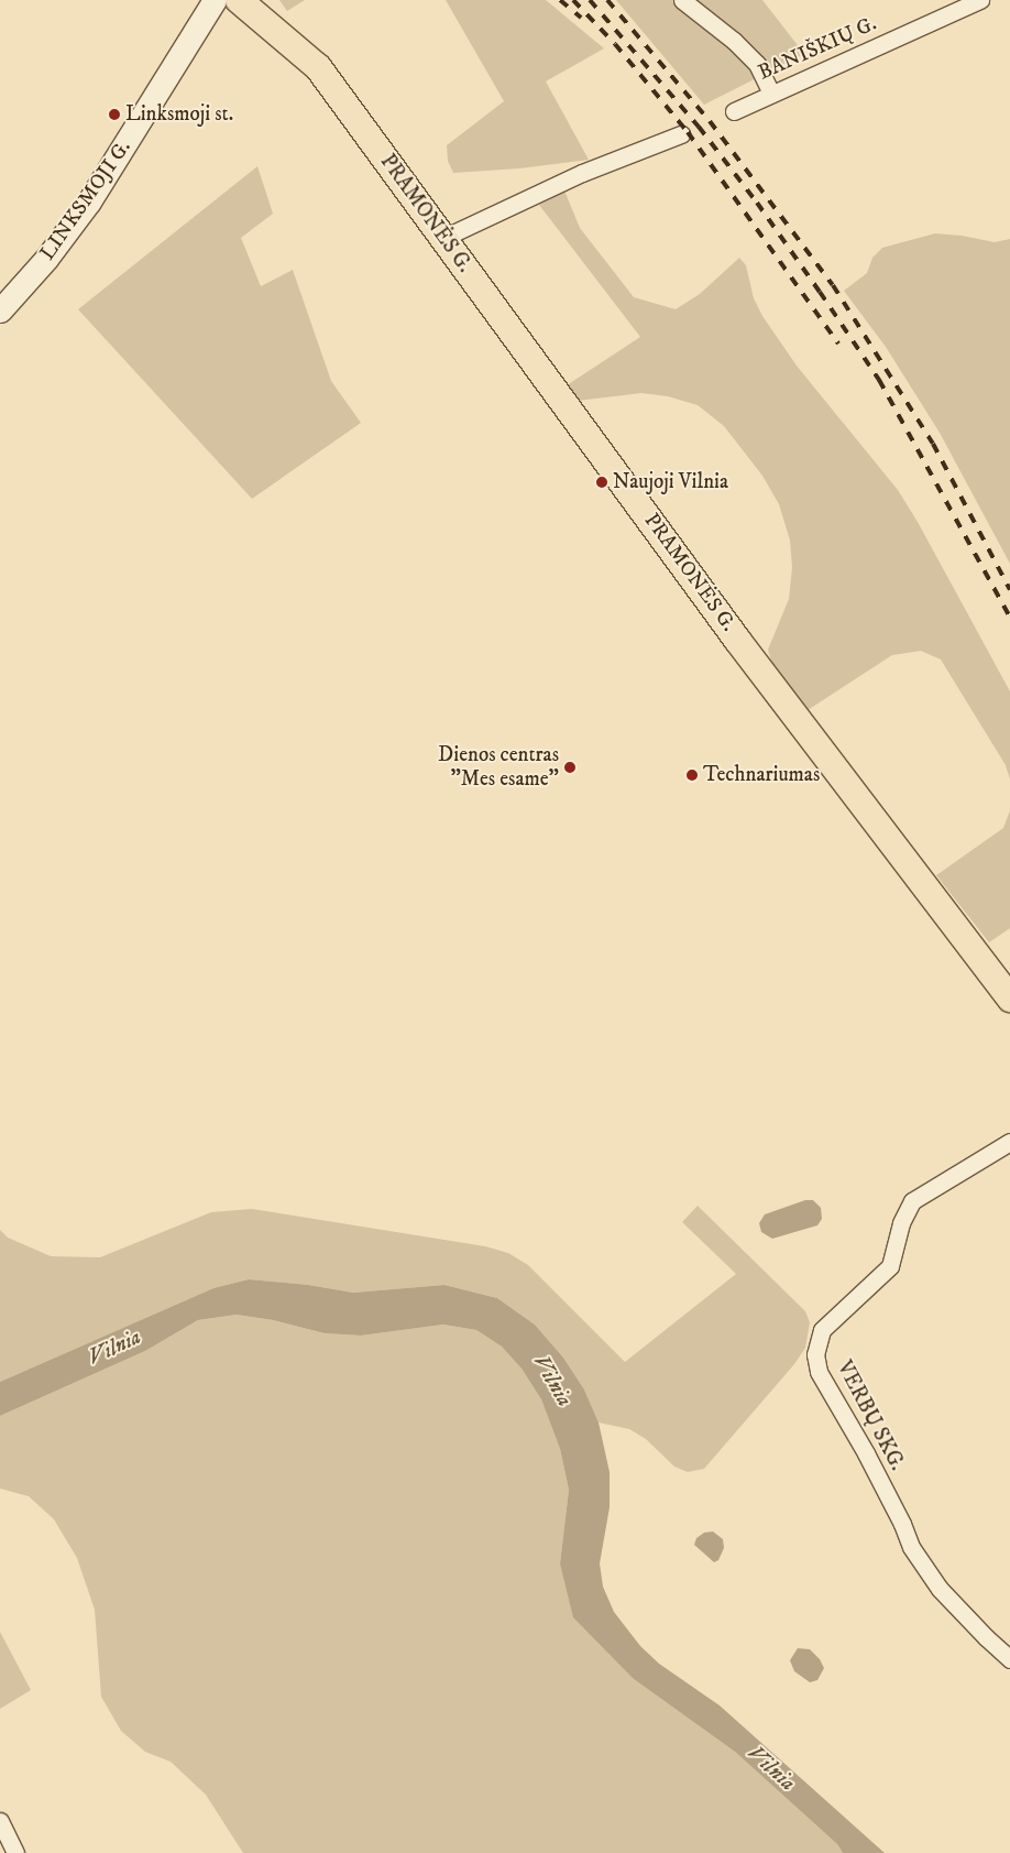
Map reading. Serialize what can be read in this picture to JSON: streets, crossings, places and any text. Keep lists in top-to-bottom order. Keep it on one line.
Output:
{"streets":{"main road":["LINKSMOJI G.","PRAMONĖS G."],"street":["BANIŠKIŲ G.","VERBŲ SKG."]},"water":["Vilnia"],"places":["Linksmoji st.","Naujoji Vilnia","Dienos centras \"Mes esame\"","Technariumas"]}
